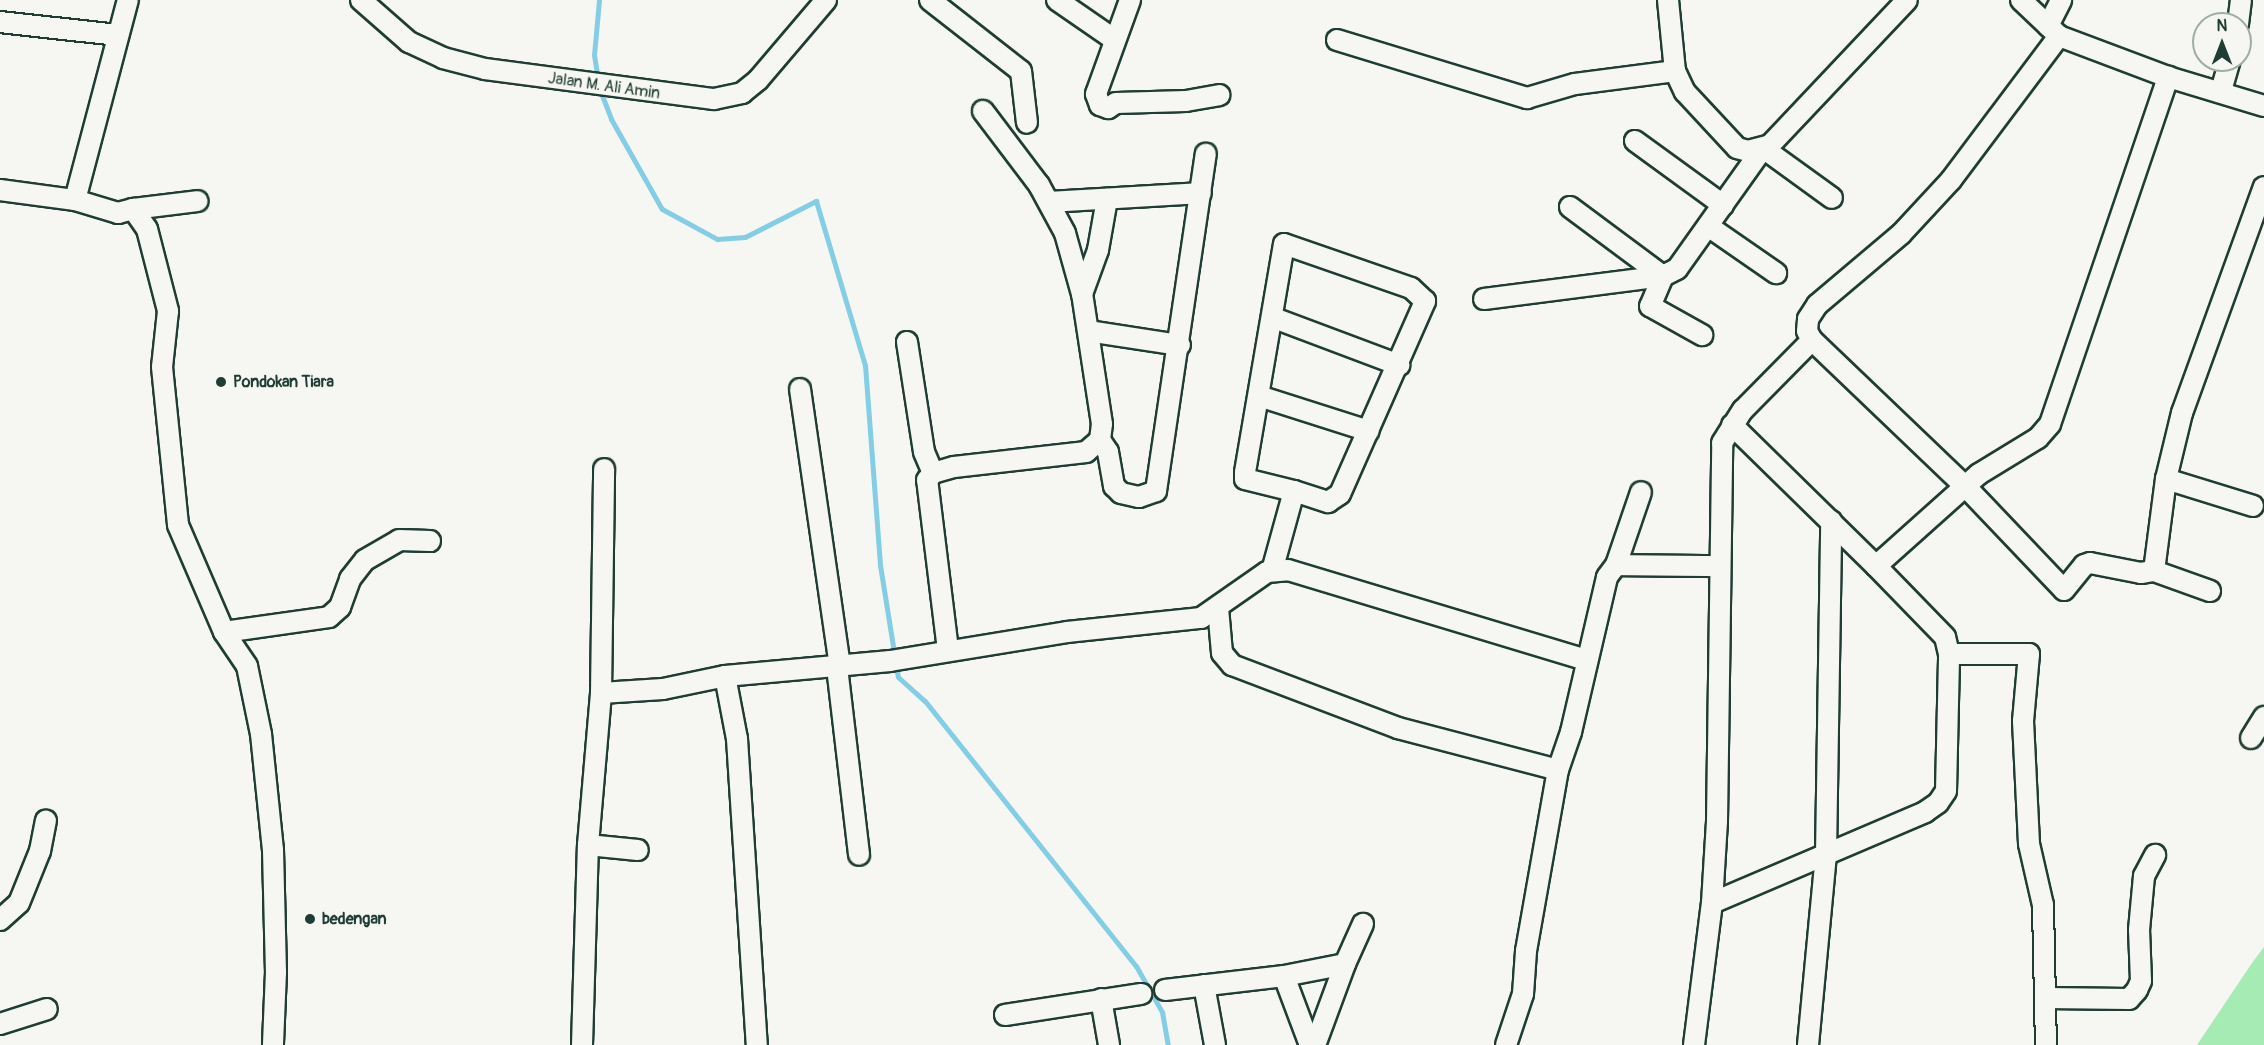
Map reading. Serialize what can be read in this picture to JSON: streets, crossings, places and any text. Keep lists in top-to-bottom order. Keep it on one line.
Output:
{"streets":{"street":["Jalan M. Ali Amin"]},"places":["Pondokan Tiara","bedengan"],"north":"top"}
